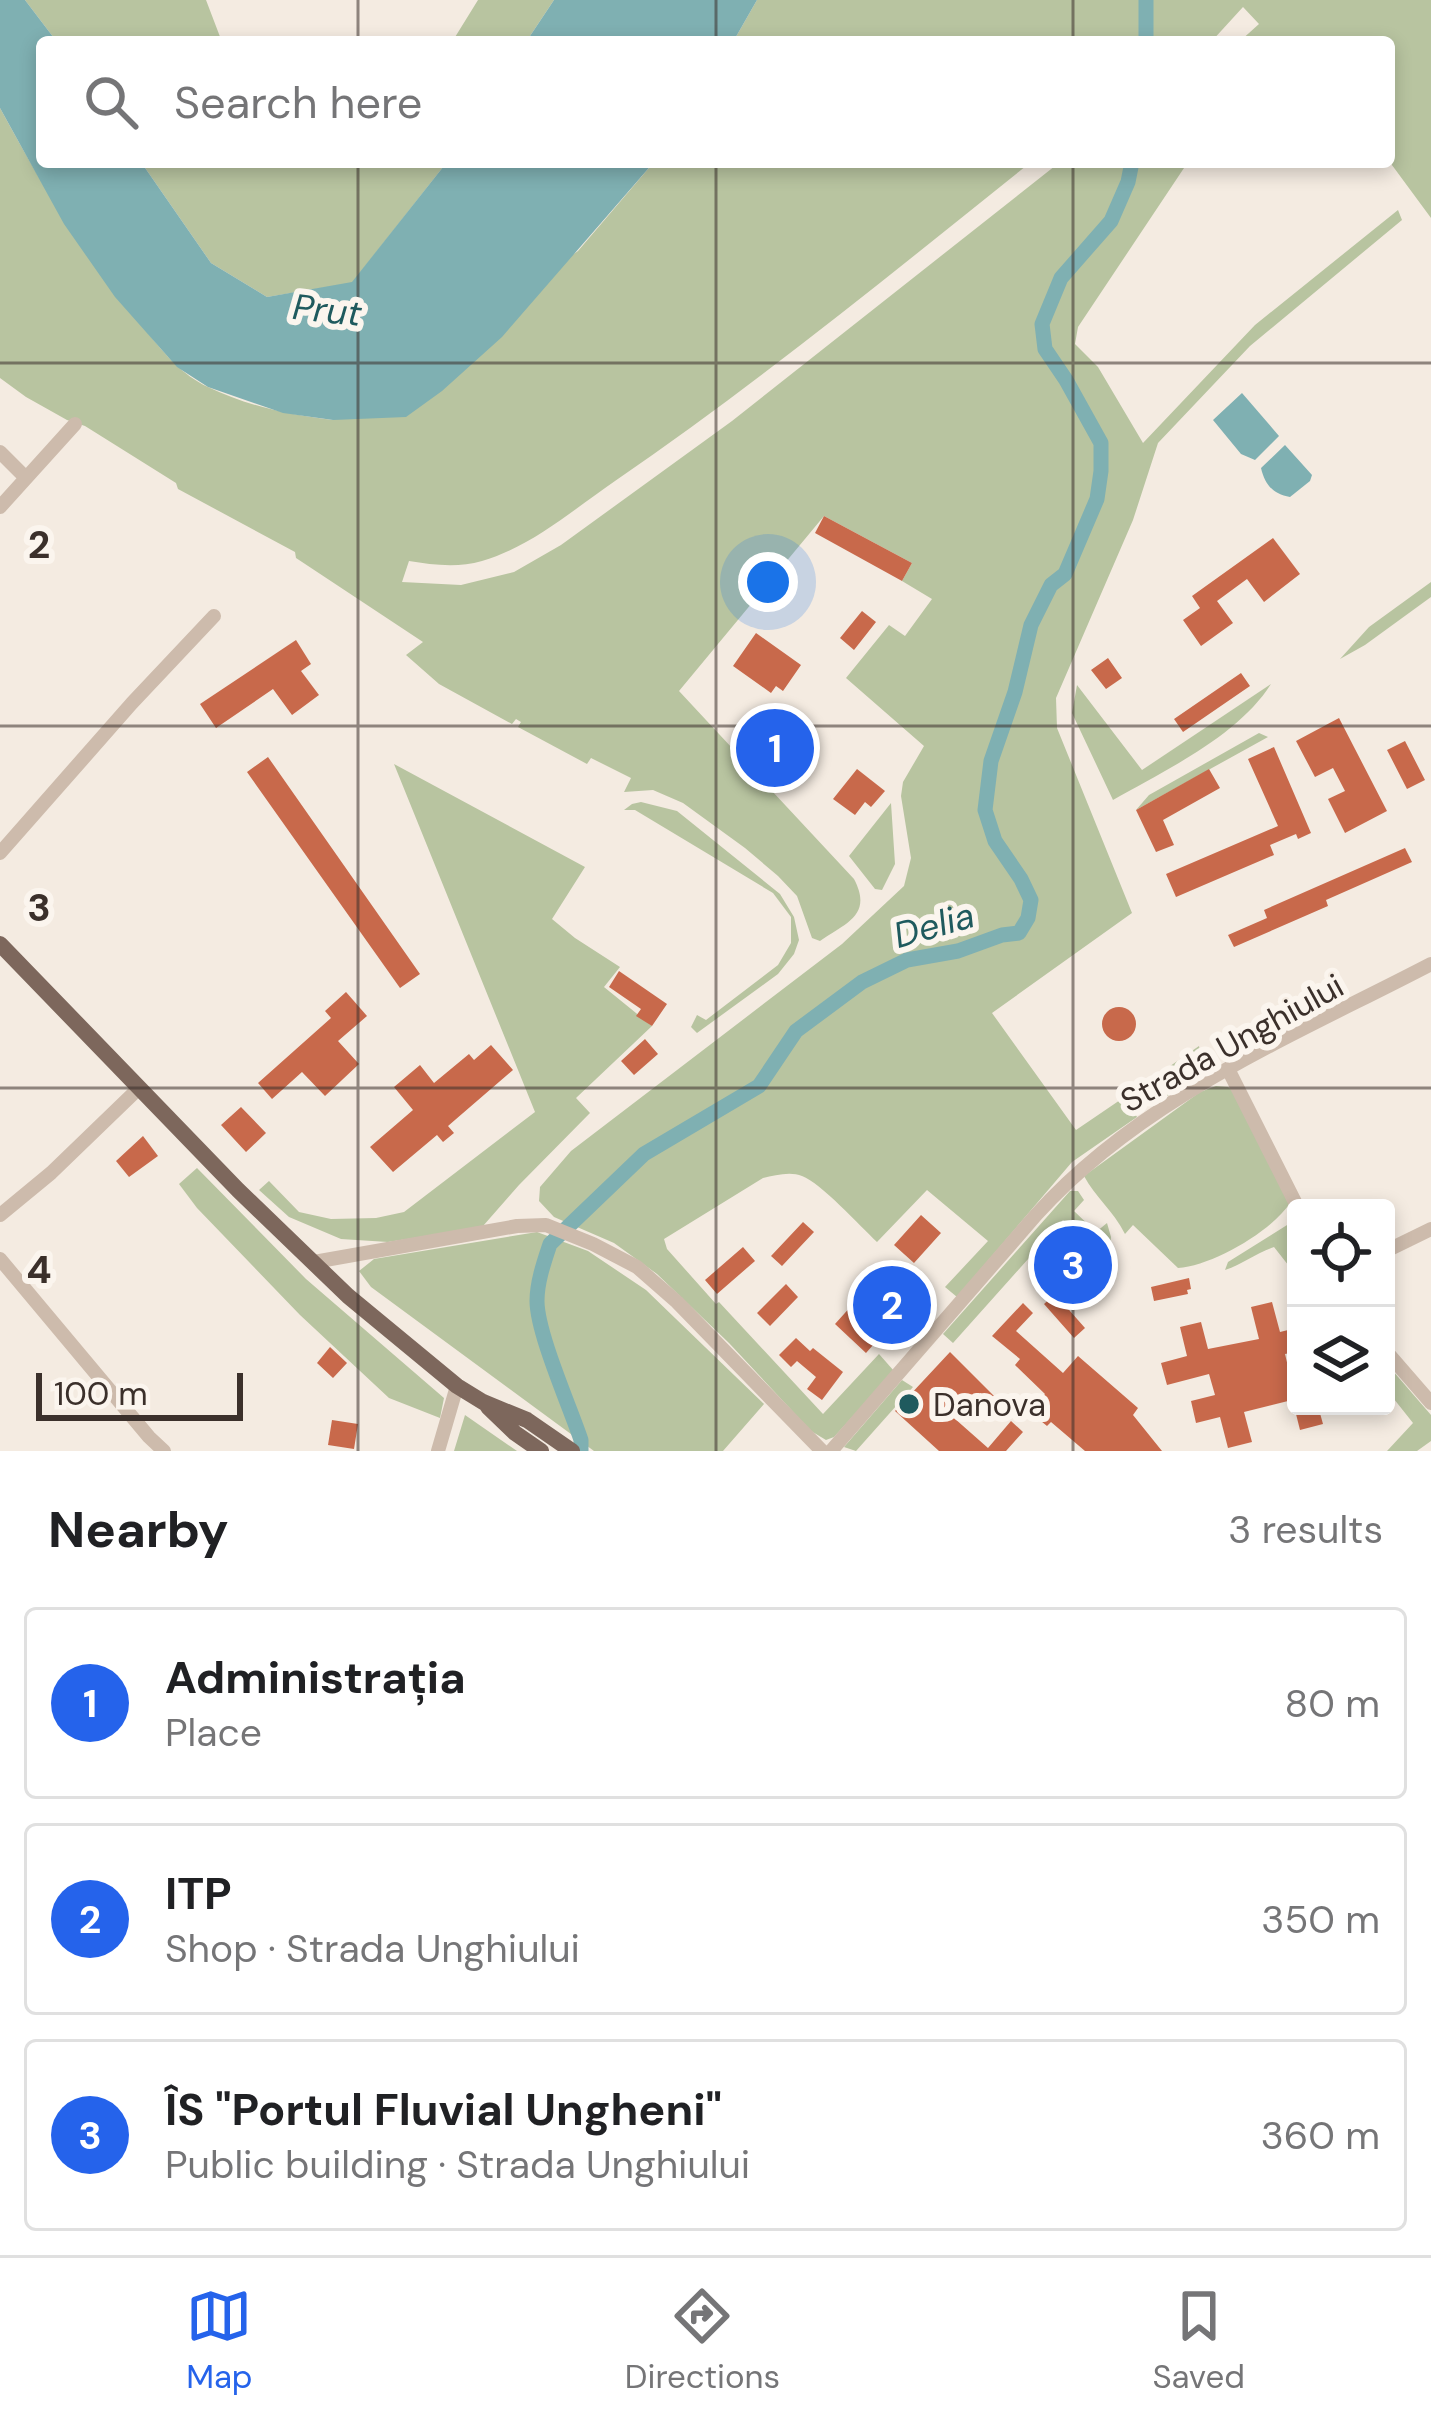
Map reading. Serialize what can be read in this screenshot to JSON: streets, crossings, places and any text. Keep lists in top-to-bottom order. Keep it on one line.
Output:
{"streets":{"street":["Strada Unghiului"]},"water":["Prut","Delia"],"places":["Danova"],"scale_bar":"100 m","page":{"search":"Search here","pins":["1","3","2"],"scale":"100 m","heading":["Nearby","3 results"],"list":[{"mark":"1","name":"Administrația","note":"Place","value":"80 m"},{"mark":"2","name":"ITP","note":"Shop · Strada Unghiului","value":"350 m"},{"mark":"3","name":"ÎS \"Portul Fluvial Ungheni\"","note":"Public building · Strada Unghiului","value":"360 m"}],"nav":["Map","Directions","Saved"]},"grid":{"rows":["2","3","4"]}}
